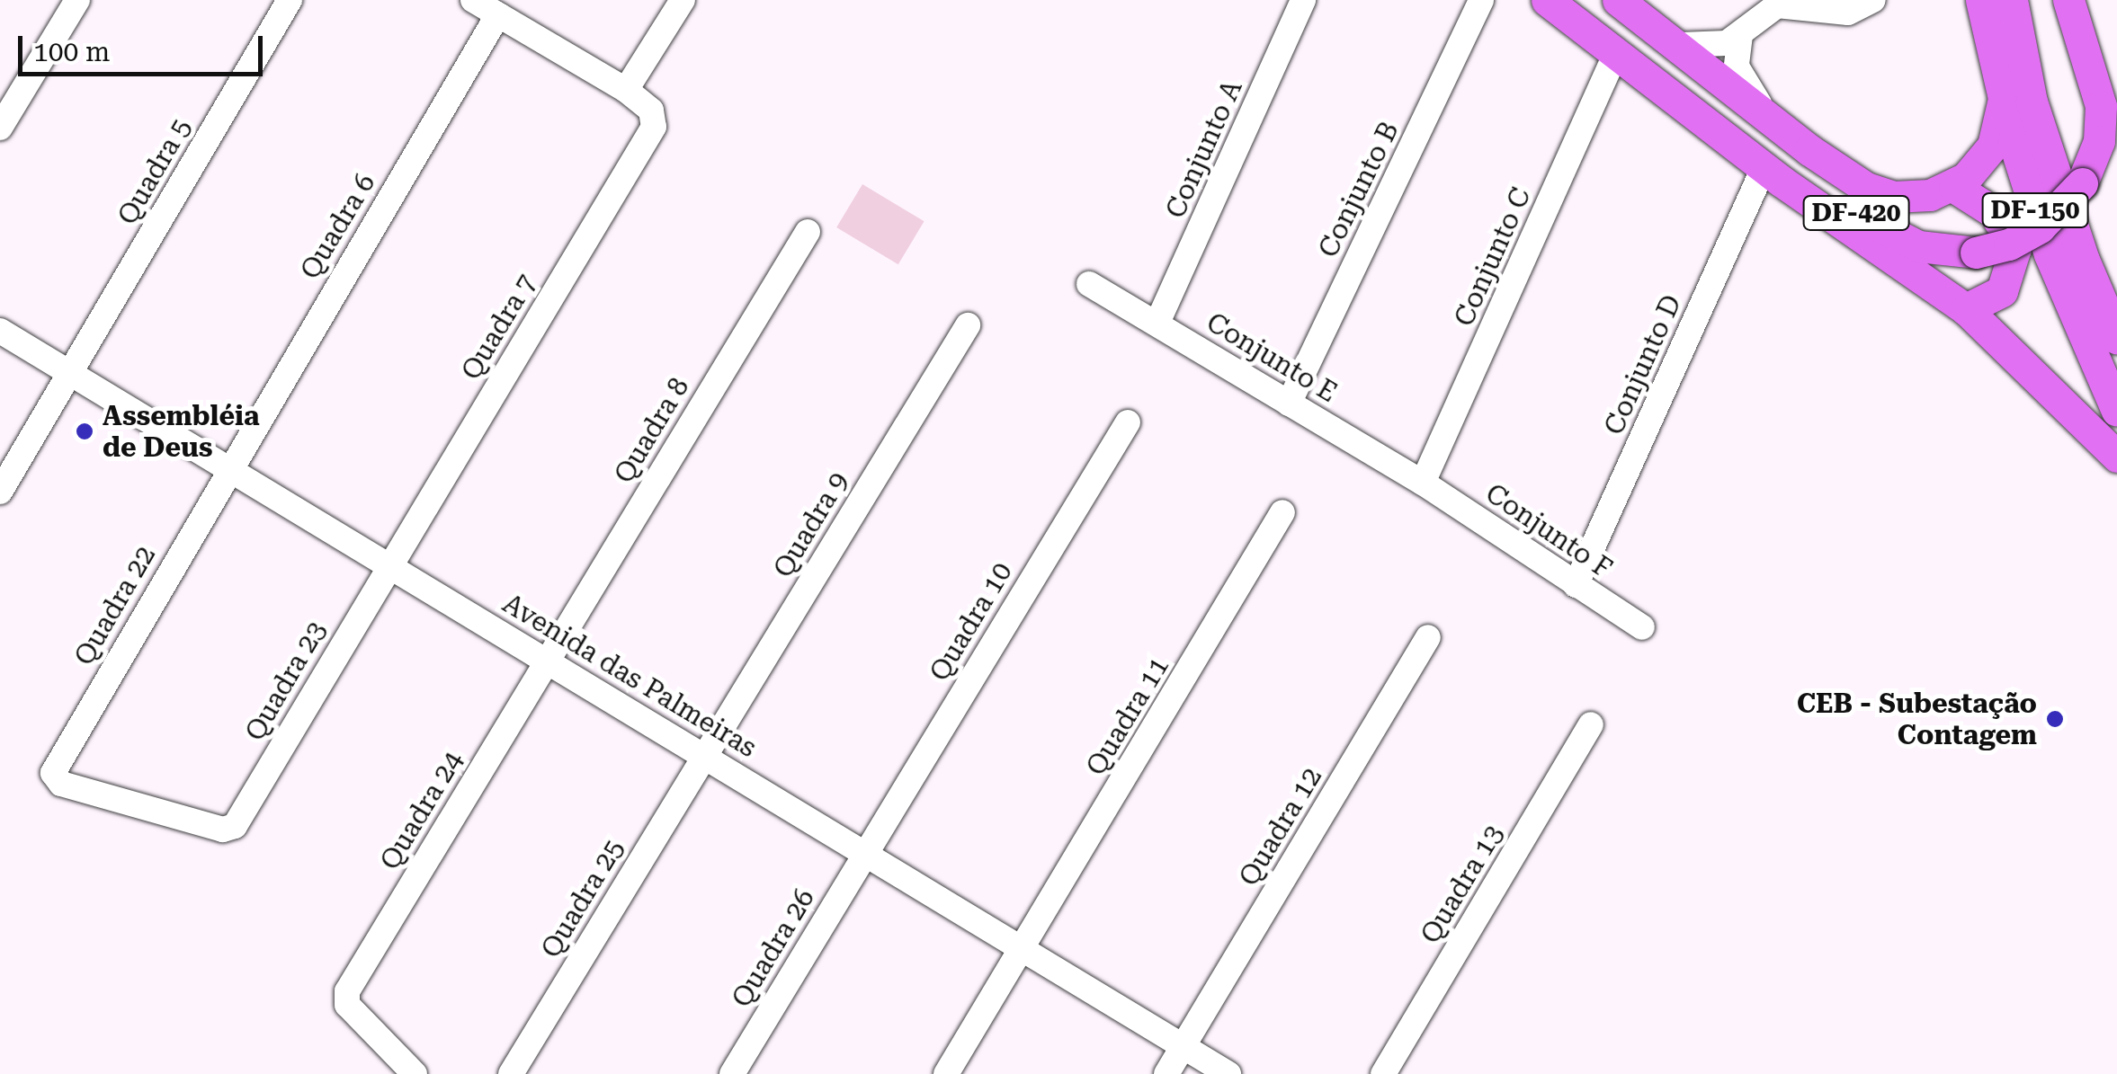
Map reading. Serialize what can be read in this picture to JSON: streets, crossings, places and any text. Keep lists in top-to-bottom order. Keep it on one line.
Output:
{"streets":{"main road":["DF-150","DF-420"],"street":["Conjunto A","Quadra 5","Conjunto B","Quadra 6","Conjunto C","Quadra 7","Conjunto E","Conjunto D","Quadra 8","Quadra 9","Conjunto F","Quadra 22","Quadra 10","Avenida das Palmeiras","Quadra 23","Quadra 11","Quadra 24","Quadra 12","Quadra 13","Quadra 25","Quadra 26"]},"crossings":[["Conjunto A","Conjunto E"],["Quadra 5","Avenida das Palmeiras"],["Conjunto B","Conjunto E"],["DF-420","Conjunto C"],["DF-420","Conjunto D"],["Quadra 6","Quadra 22"],["Quadra 6","Avenida das Palmeiras"],["Conjunto C","Conjunto E"],["Conjunto C","Conjunto F"],["Quadra 7","Avenida das Palmeiras"],["Quadra 7","Quadra 23"],["Conjunto E","Conjunto F"],["Conjunto D","Conjunto F"],["Quadra 8","Avenida das Palmeiras"],["Quadra 8","Quadra 24"],["Quadra 9","Avenida das Palmeiras"],["Quadra 9","Quadra 25"],["Quadra 22","Avenida das Palmeiras"],["Quadra 22","Quadra 23"],["Quadra 10","Avenida das Palmeiras"],["Quadra 10","Quadra 26"],["Avenida das Palmeiras","Quadra 23"],["Avenida das Palmeiras","Quadra 11"],["Avenida das Palmeiras","Quadra 24"],["Avenida das Palmeiras","Quadra 12"],["Avenida das Palmeiras","Quadra 25"],["Avenida das Palmeiras","Quadra 26"]],"places":["Assembléia de Deus","CEB - Subestação Contagem"],"scale_bar":"100 m"}
